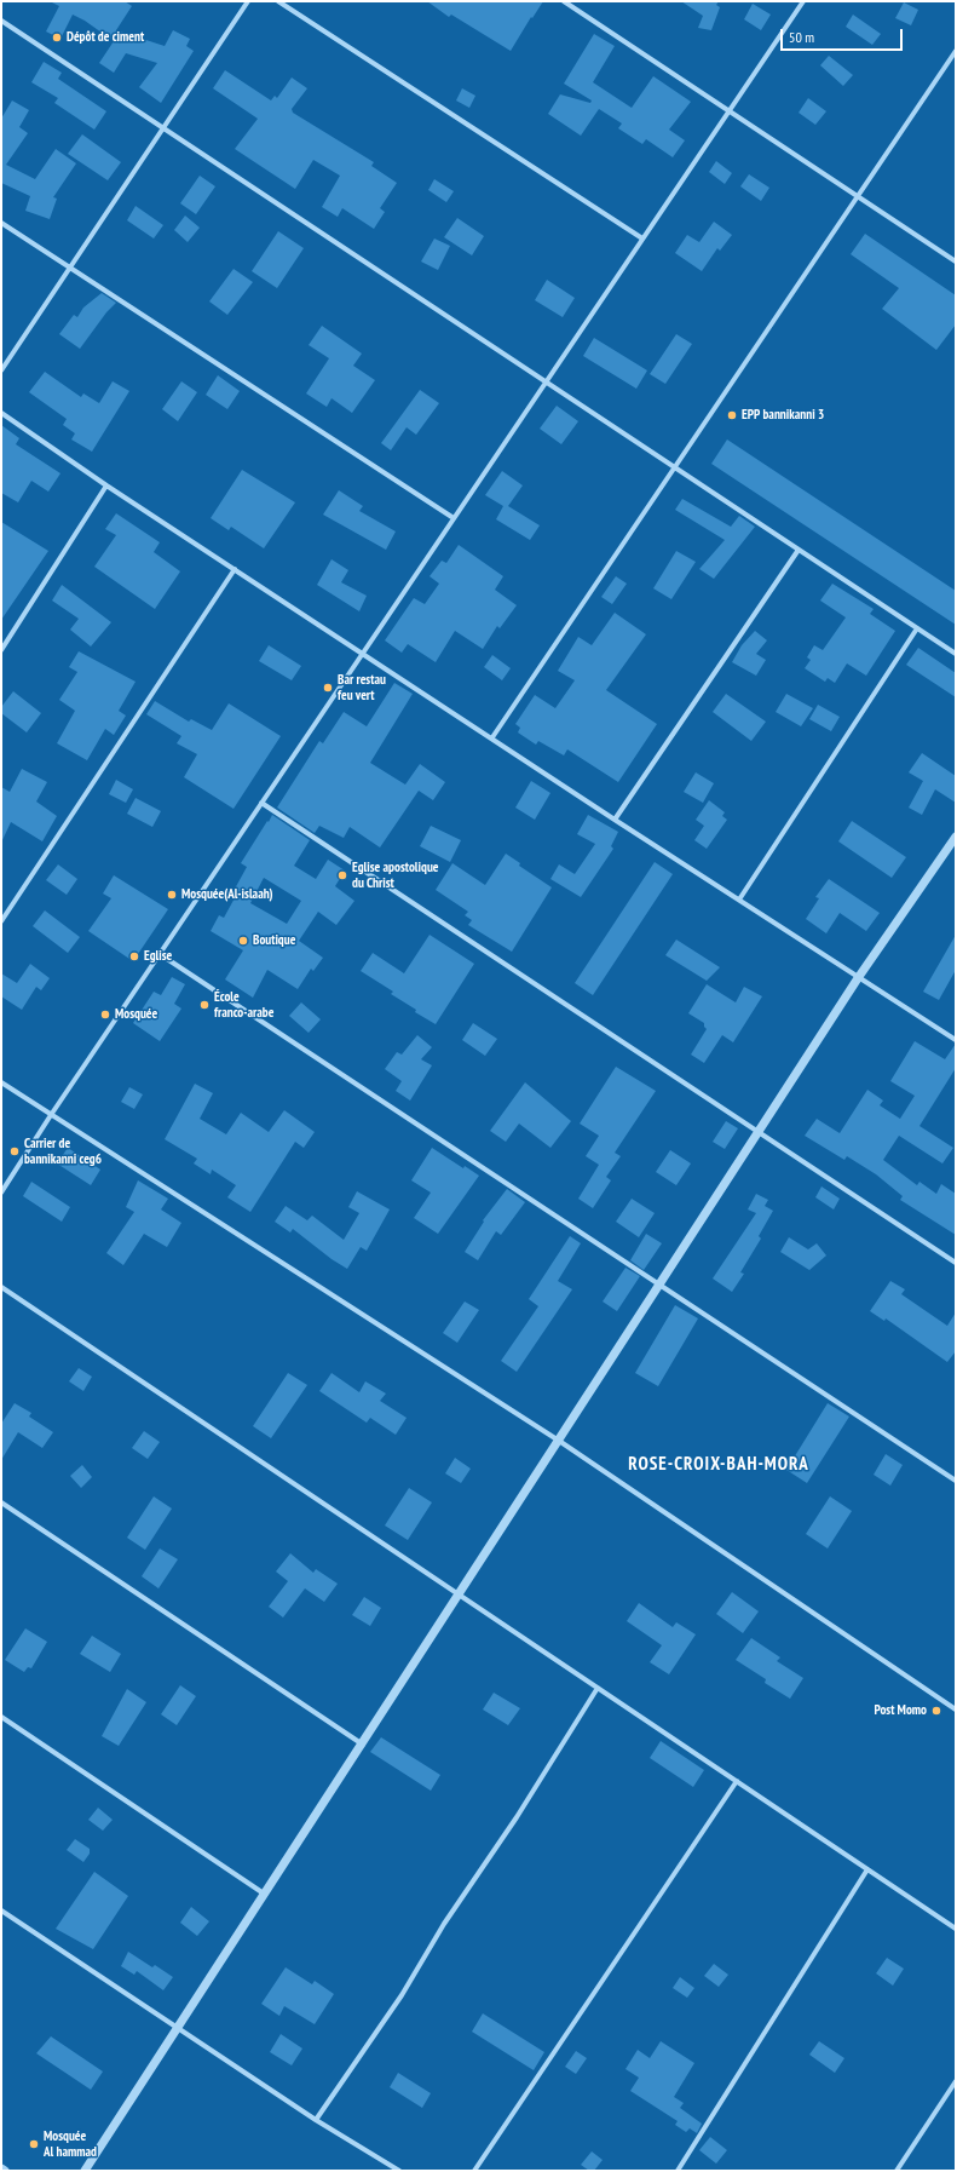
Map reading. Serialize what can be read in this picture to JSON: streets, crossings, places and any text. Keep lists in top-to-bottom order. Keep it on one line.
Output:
{"districts":["ROSE-CROIX-BAH-MORA"],"places":["Dépôt de ciment","EPP bannikanni 3","Bar restau feu vert","Eglise apostolique du Christ","Mosquée(Al-islaah)","Boutique","Eglise","École franco-arabe","Mosquée","Carrier de bannikanni ceg6","Post Momo","Mosquée Al hammad"],"scale_bar":"50 m"}
